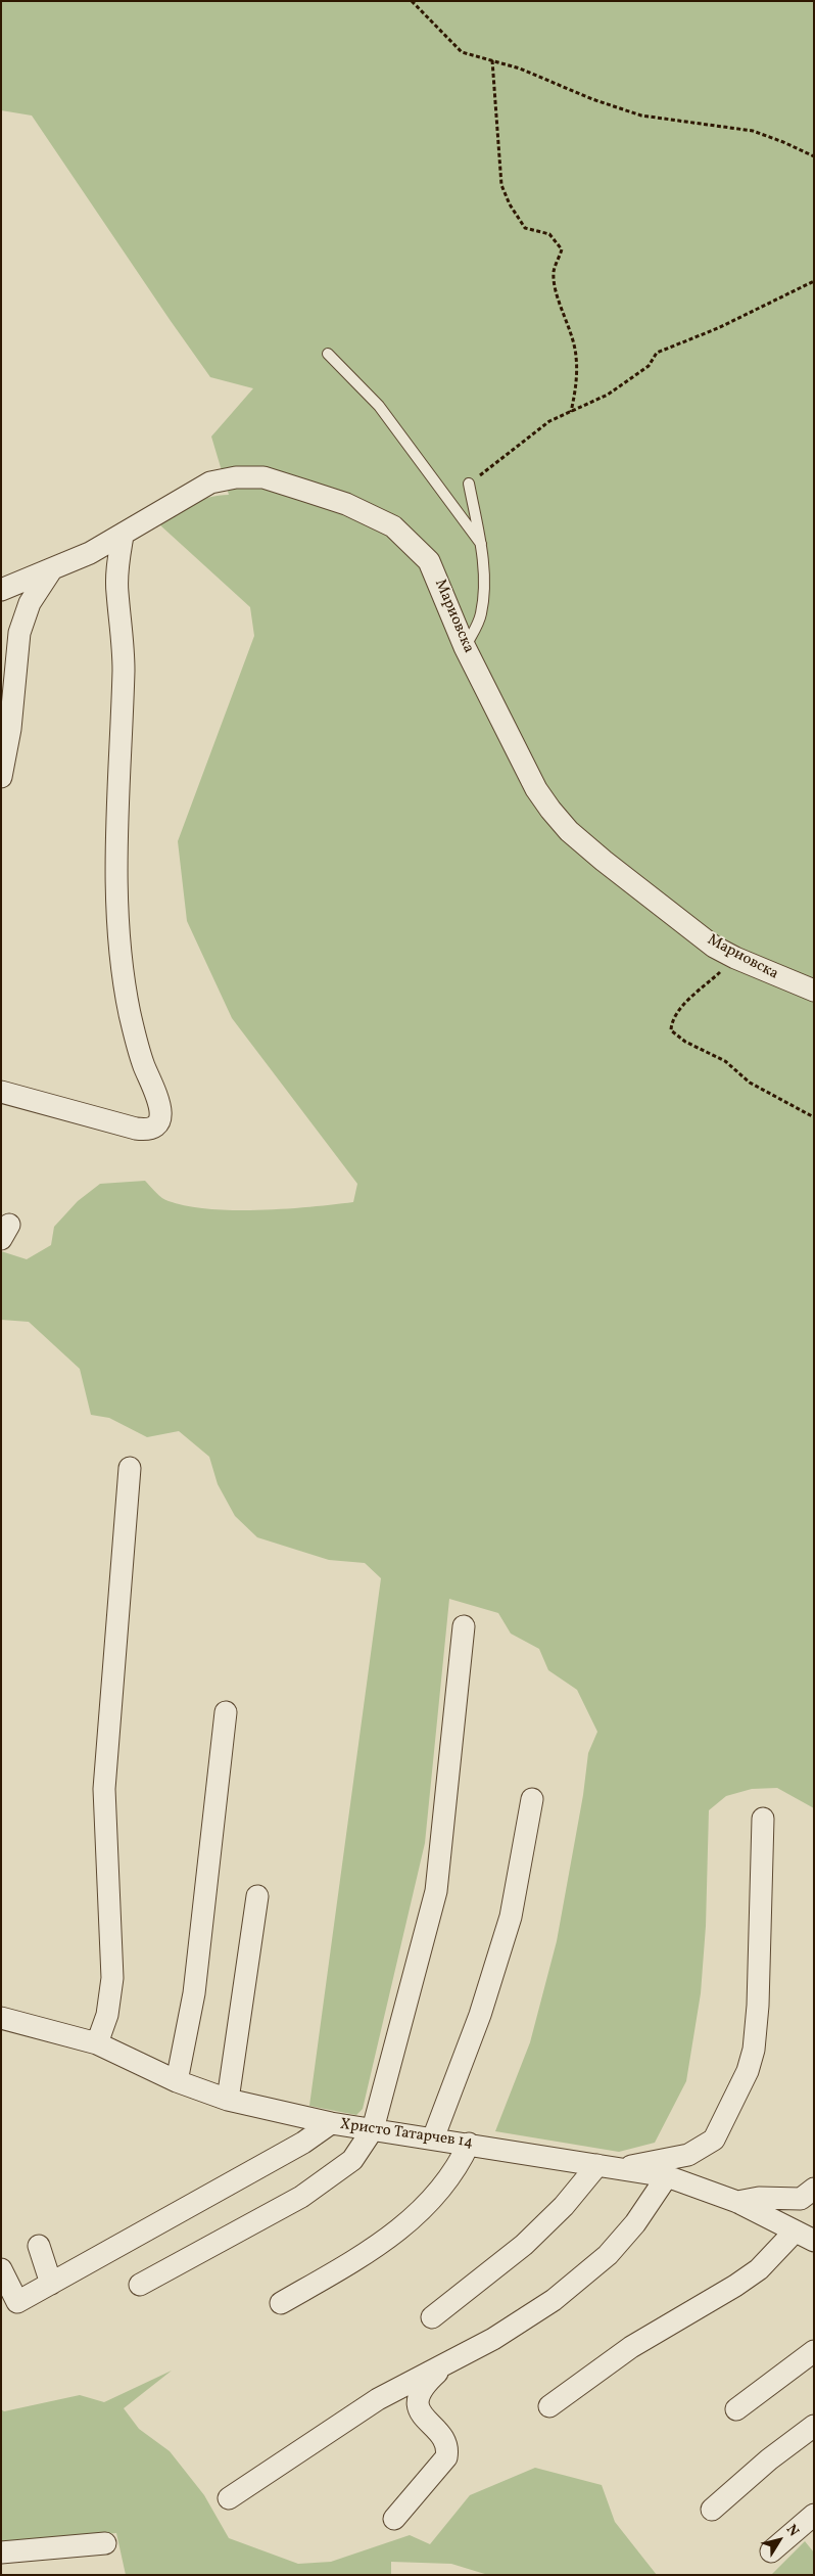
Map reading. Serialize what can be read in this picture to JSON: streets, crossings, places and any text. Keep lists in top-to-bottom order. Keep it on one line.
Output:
{"streets":{"street":["Мариовска","Христо Татарчев 14"]},"north":"top right"}
